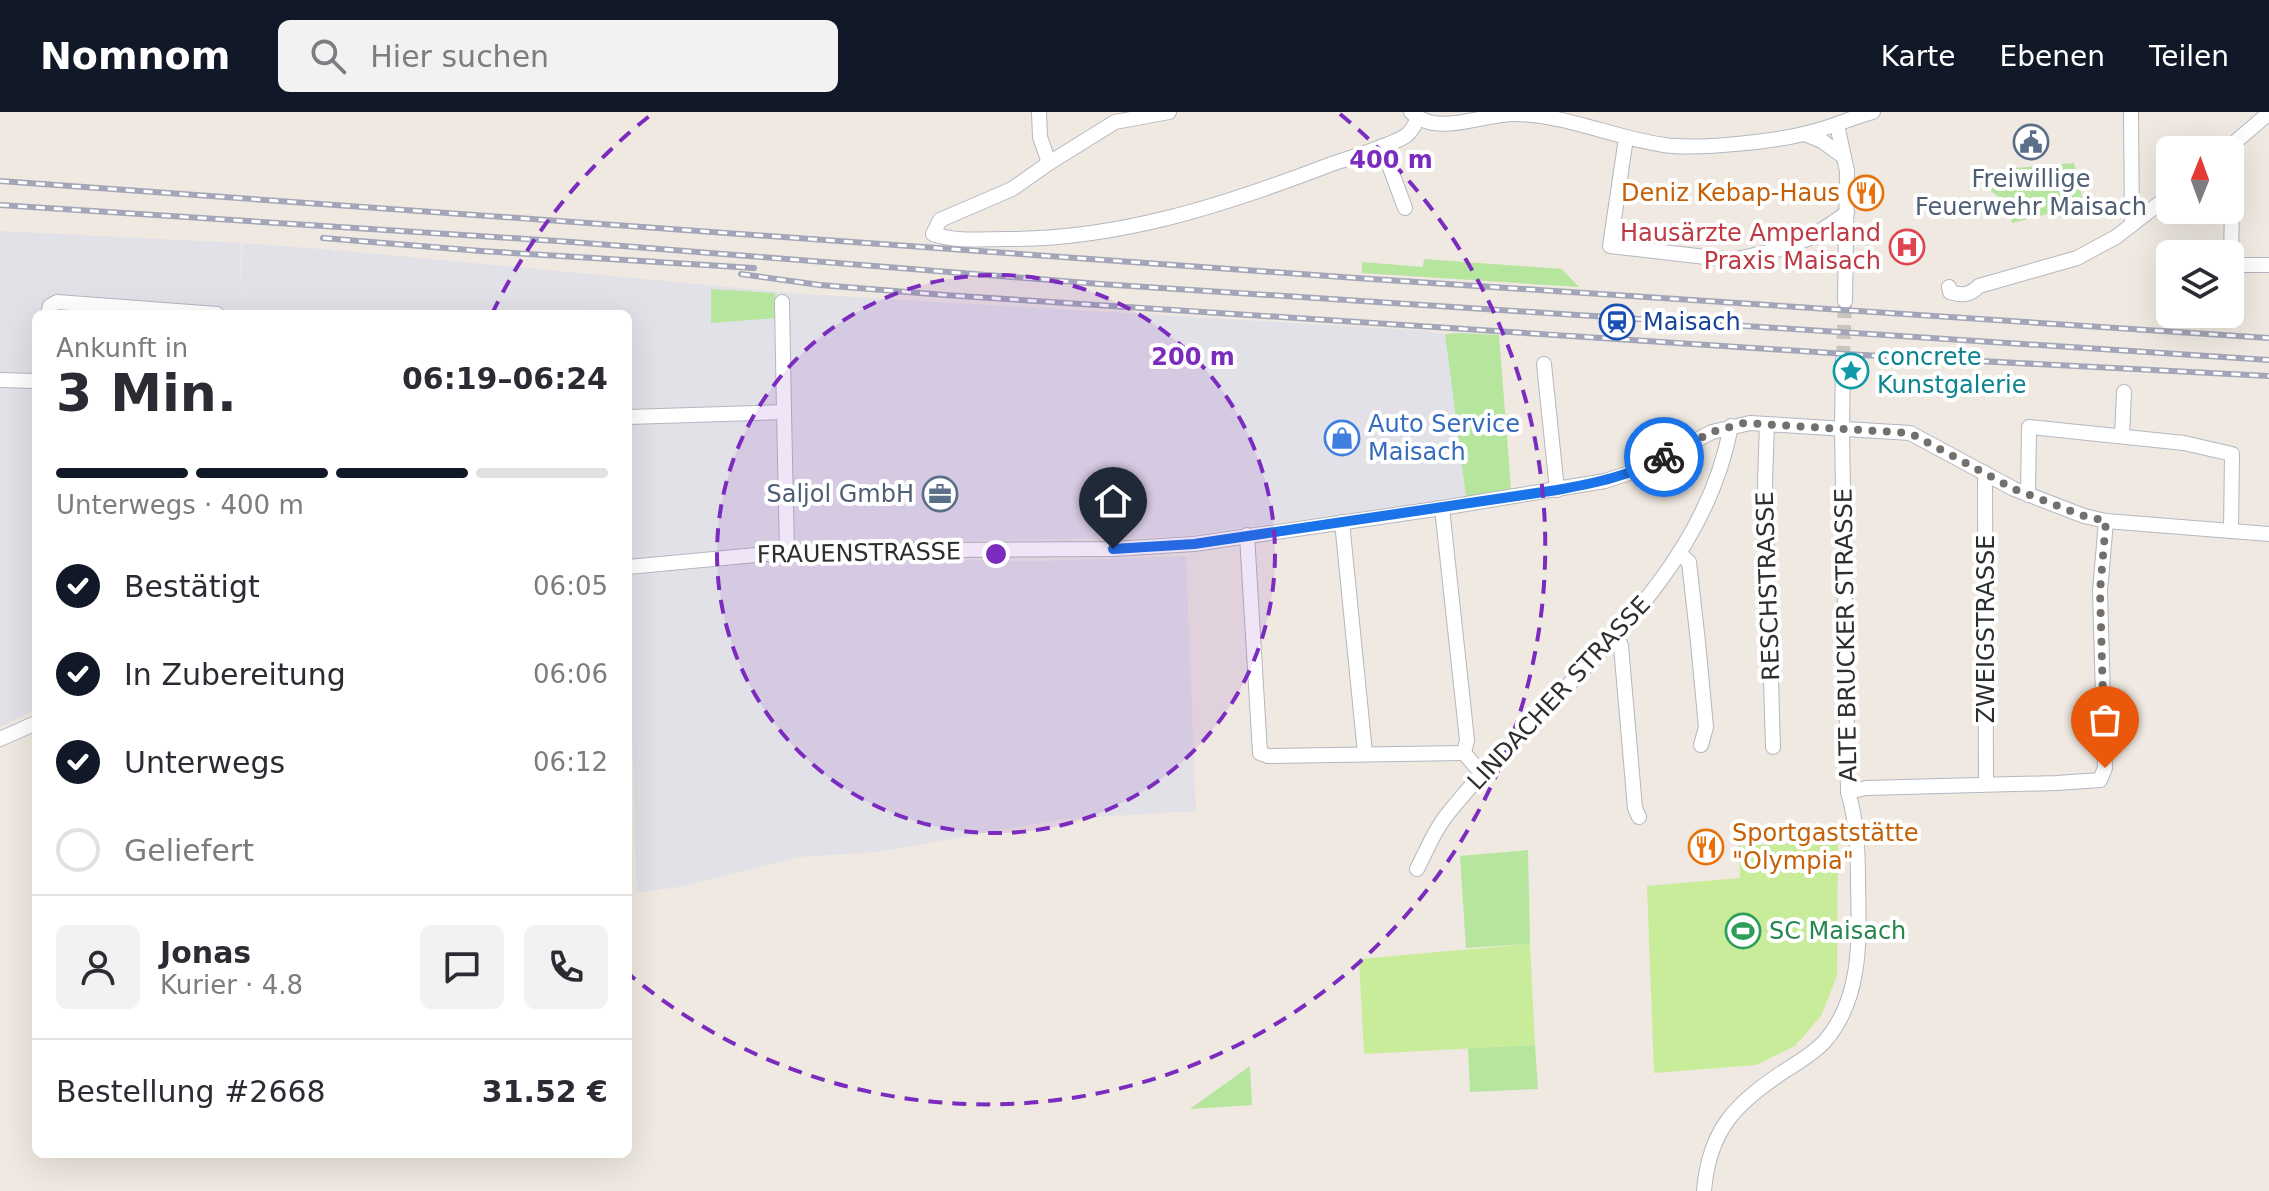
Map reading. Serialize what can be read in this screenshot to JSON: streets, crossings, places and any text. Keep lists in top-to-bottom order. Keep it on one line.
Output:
{"streets":{"street":["FRAUENSTRASSE","RESCHSTRASSE","ZWEIGSTRASSE","ALTE BRUCKER STRASSE","LINDACHER STRASSE"]},"crossings":[["FRAUENSTRASSE","RESCHSTRASSE"],["FRAUENSTRASSE","ZWEIGSTRASSE"],["FRAUENSTRASSE","ALTE BRUCKER STRASSE"],["FRAUENSTRASSE","LINDACHER STRASSE"]],"places":{"public building":["Freiwillige Feuerwehr Maisach"],"restaurant":["Deniz Kebap-Haus","Sportgaststätte \"Olympia\""],"hospital":["Hausärzte Amperland Praxis Maisach"],"station":["Maisach"],"place":["concrete Kunstgalerie"],"shop":["Auto Service Maisach"],"office":["Saljol GmbH"],"sports":["SC Maisach"]},"north":"top","page":{"header":"Nomnom","search":"Hier suchen","nav":["Karte","Ebenen","Teilen"],"heading":["3 Min.","Ankunft in","06:19–06:24"],"panel":["Jonas","Kurier · 4.8","Bestellung #2668","31.52 €"],"bar":"Unterwegs · 400 m","list":[["Bestätigt","06:05"],["In Zubereitung","06:06"],["Unterwegs","06:12"],"Geliefert"]},"rings":["400 m","200 m"]}
